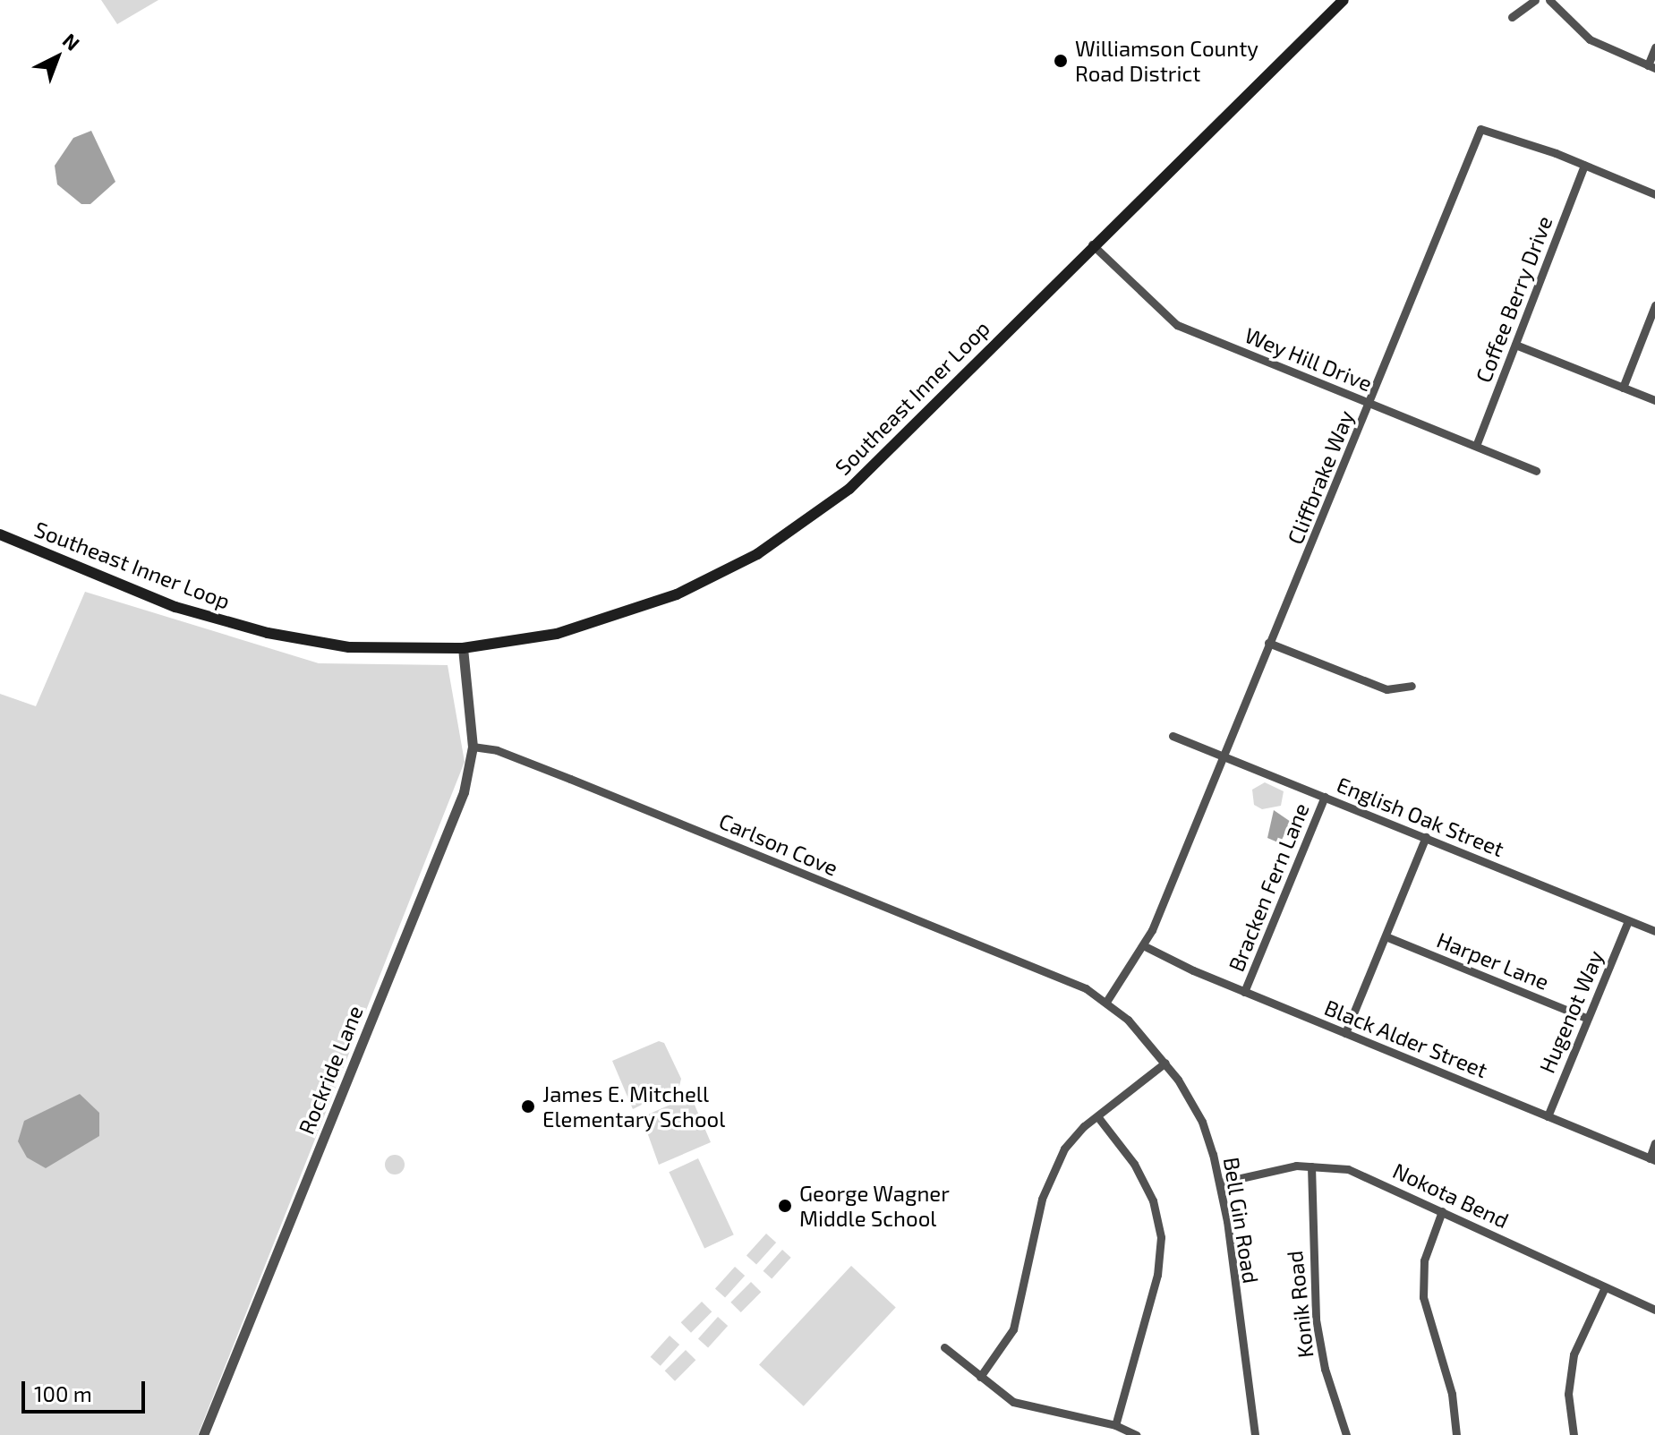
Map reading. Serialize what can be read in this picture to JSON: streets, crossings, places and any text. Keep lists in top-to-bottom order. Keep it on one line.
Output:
{"streets":{"main road":["Southeast Inner Loop"],"street":["Coffee Berry Drive","Wey Hill Drive","Cliffbrake Way","English Oak Street","Carlson Cove","Bracken Fern Lane","Harper Lane","Hugenot Way","Black Alder Street","Rockride Lane","Nokota Bend","Bell Gin Road","Konik Road"]},"crossings":[["Coffee Berry Drive","Wey Hill Drive"],["Coffee Berry Drive","Cliffbrake Way"],["Wey Hill Drive","Southeast Inner Loop"],["Wey Hill Drive","Cliffbrake Way"],["Southeast Inner Loop","Rockride Lane"],["Cliffbrake Way","English Oak Street"],["Cliffbrake Way","Black Alder Street"],["Cliffbrake Way","Bell Gin Road"],["English Oak Street","Bracken Fern Lane"],["English Oak Street","Hugenot Way"],["Carlson Cove","Rockride Lane"],["Carlson Cove","Bell Gin Road"],["Bracken Fern Lane","Black Alder Street"],["Harper Lane","Hugenot Way"],["Hugenot Way","Black Alder Street"],["Nokota Bend","Bell Gin Road"],["Nokota Bend","Konik Road"]],"places":["Williamson County Road District","James E. Mitchell Elementary School","George Wagner Middle School"],"scale_bar":"100 m","north":"top right"}
